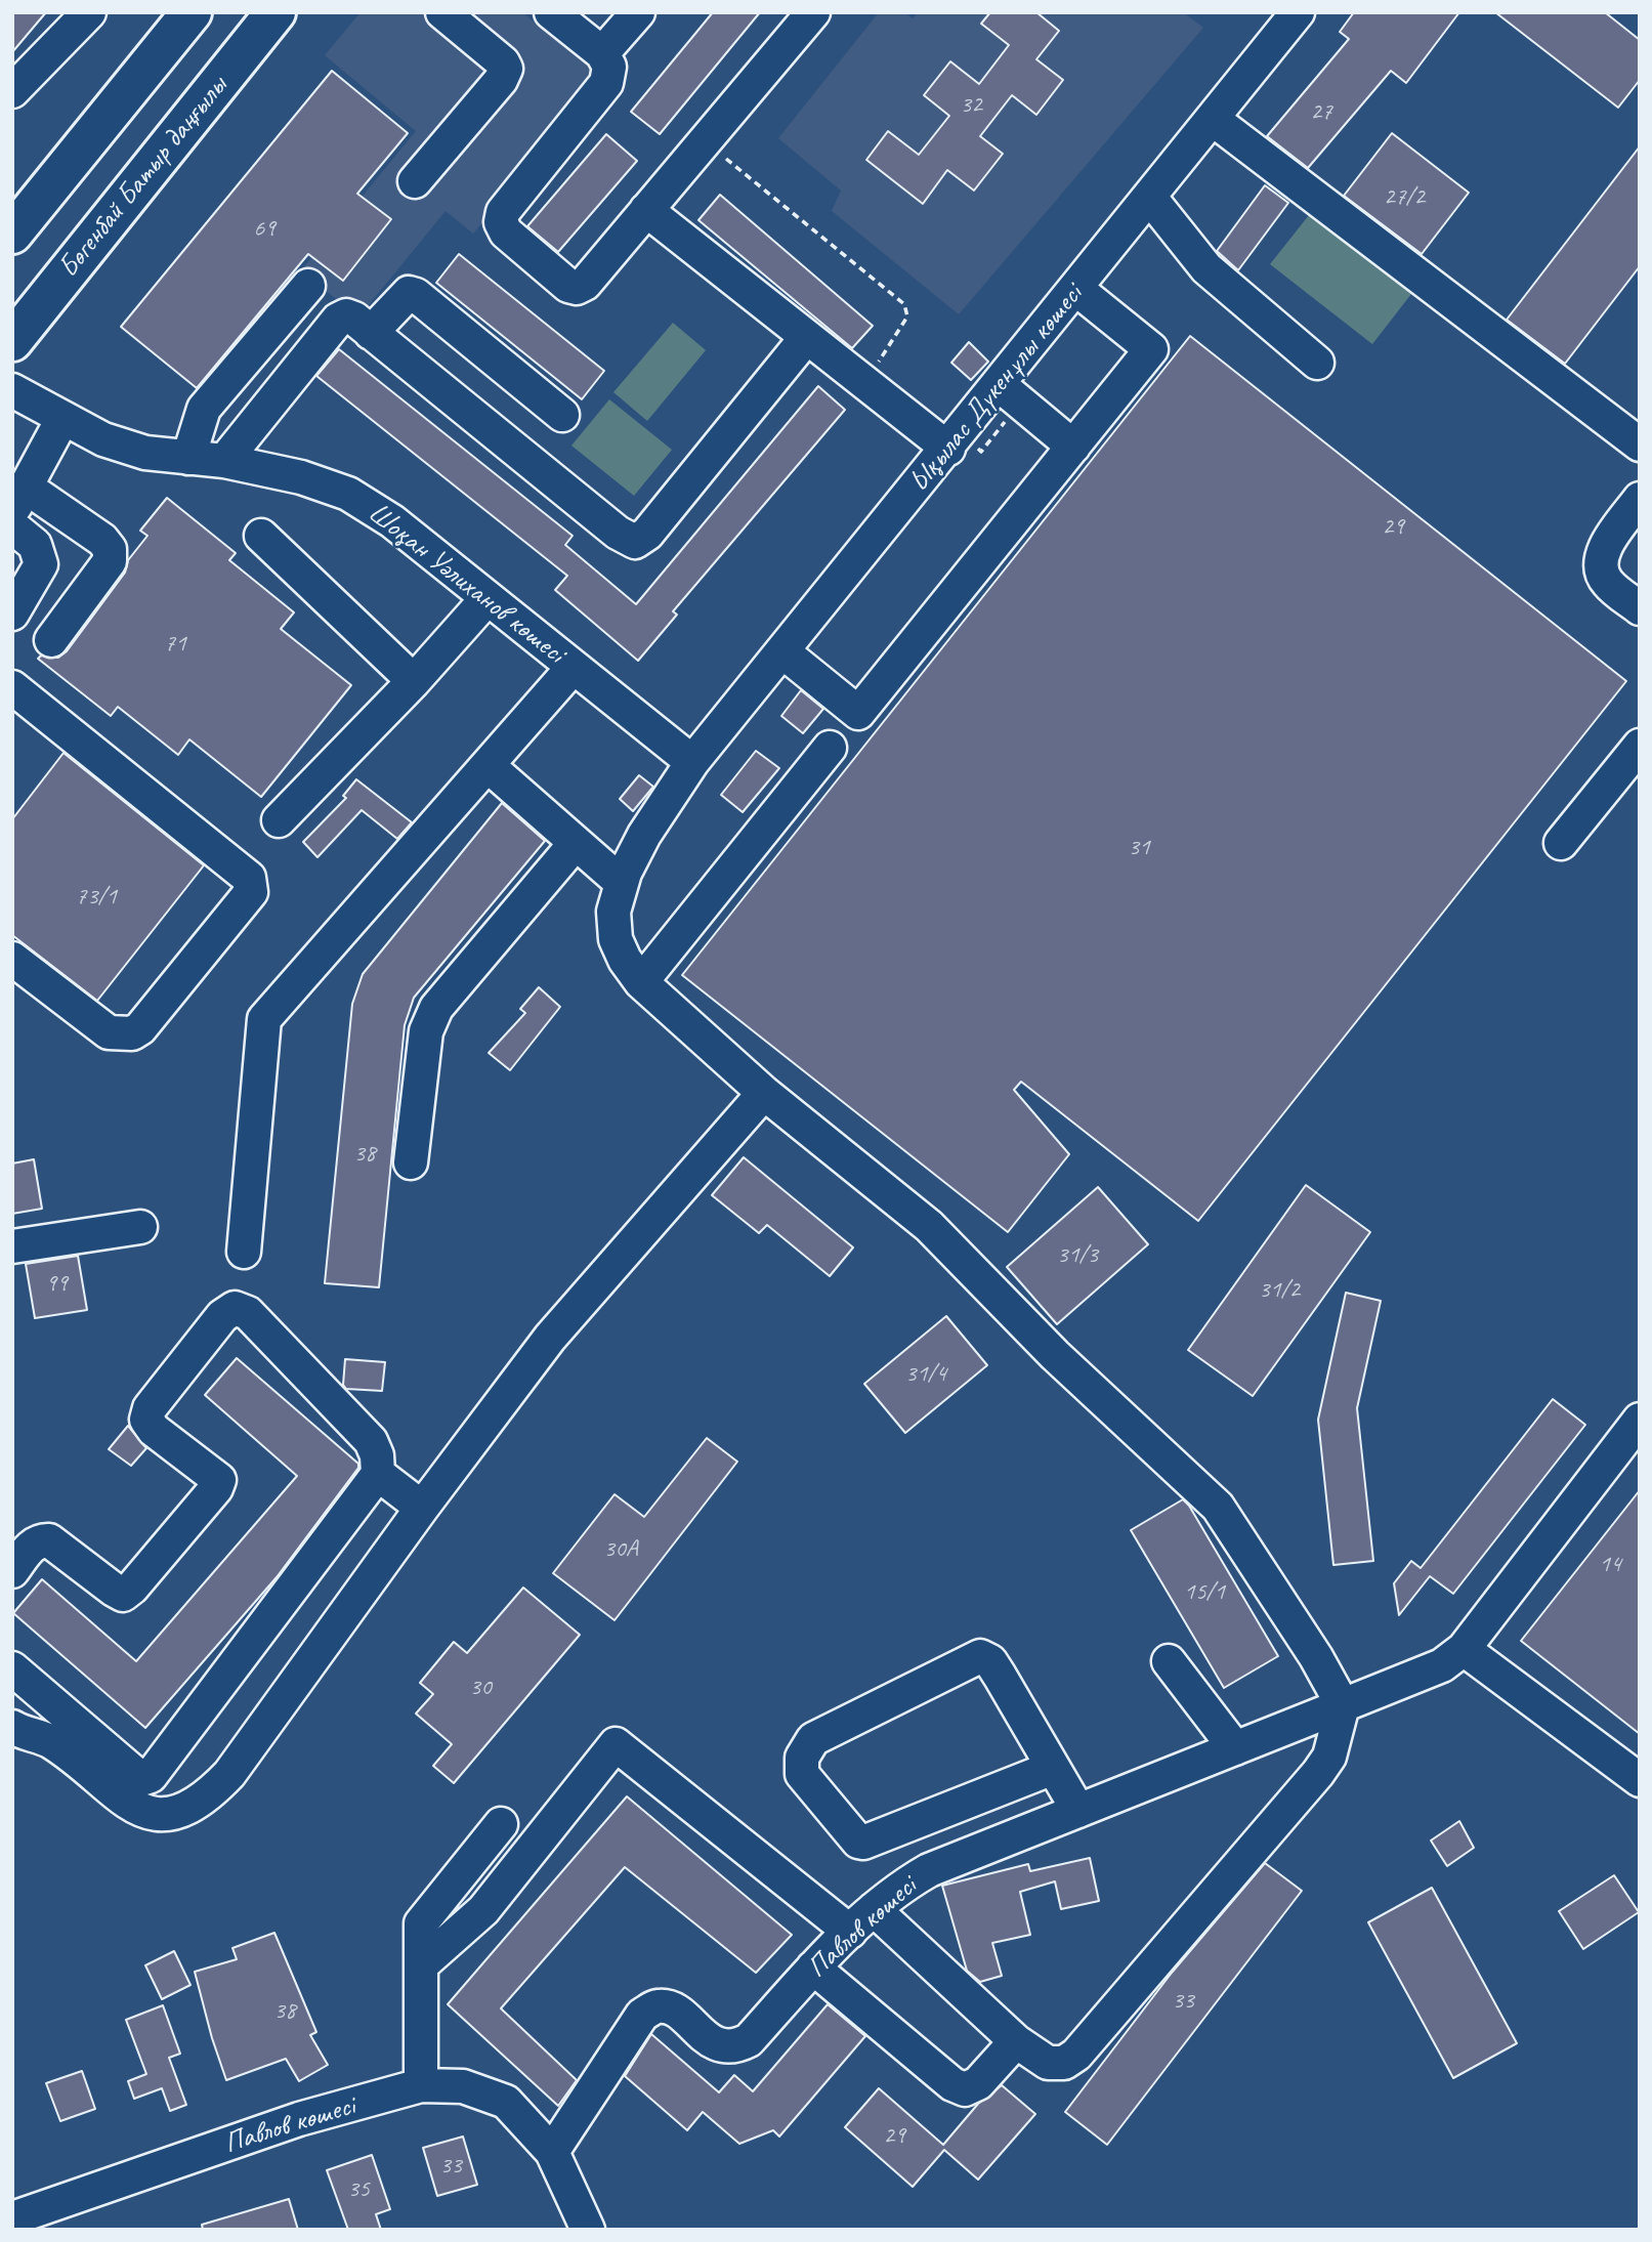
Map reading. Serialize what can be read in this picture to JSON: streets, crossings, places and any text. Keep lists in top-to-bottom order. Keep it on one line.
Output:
{"streets":{"main road":["Бөгенбай Батыр даңғылы"],"street":["Ықылас Дүкенұлы көшесі","Шоқан Уәлиханов көшесі","Павлов көшесі"]},"crossings":[["Ықылас Дүкенұлы көшесі","Шоқан Уәлиханов көшесі"],["Ықылас Дүкенұлы көшесі","Павлов көшесі"]],"house_numbers":["32","27","27/2","69","29","71","31","73/1","38","31/3","99","31/2","31/4","30А","14","15/1","30","33","38","29","33","35"]}
